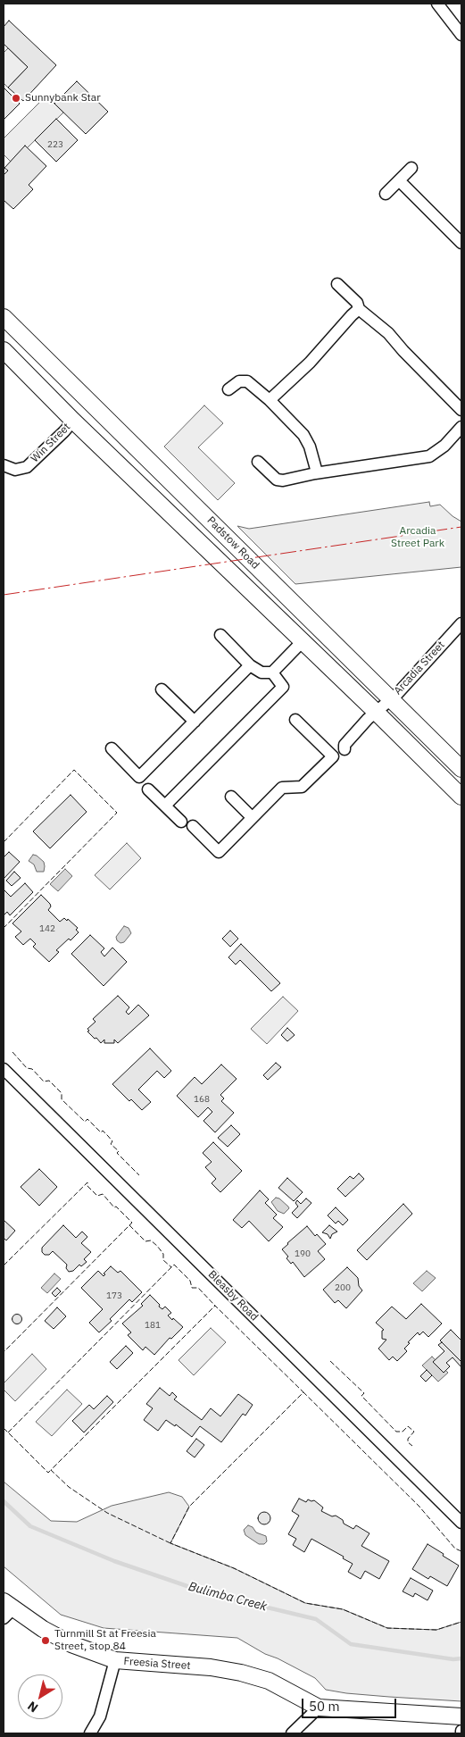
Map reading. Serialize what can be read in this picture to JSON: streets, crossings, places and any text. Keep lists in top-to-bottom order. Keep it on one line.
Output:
{"streets":{"main road":["Padstow Road","Freesia Street"],"street":["Win Street","Arcadia Street","Bleasby Road"]},"crossings":[["Win Street","Padstow Road"],["Padstow Road","Arcadia Street"]],"water":["Bulimba Creek"],"parks":["Arcadia Street Park"],"places":["Sunnybank Star","Turnmill St at Freesia Street, stop 84"],"house_numbers":["223","142","168","190","200","173","181"],"scale_bar":"50 m","north":"bottom left"}
